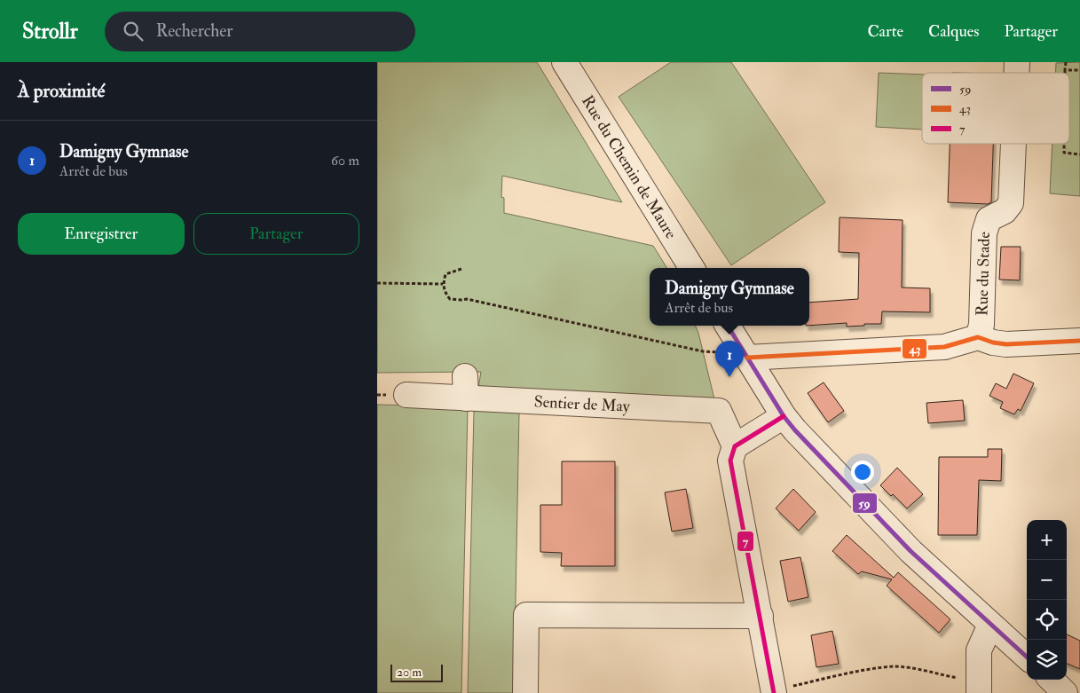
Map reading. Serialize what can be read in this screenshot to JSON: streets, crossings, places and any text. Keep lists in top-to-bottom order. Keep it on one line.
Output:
{"streets":{"street":["Rue du Chemin de Maure","Rue du Stade","Sentier de May"]},"lines":["transit line 59","transit line 43","transit line 7"],"legend":["59","43","7"],"scale_bar":"20 m","page":{"header":"Strollr","search":"Rechercher","nav":["Carte","Calques","Partager"],"heading":"À proximité","list":[{"mark":"1","name":"Damigny Gymnase","note":"Arrêt de bus","value":"60 m"}],"buttons":["Enregistrer","Partager"],"popup":["Damigny Gymnase","Arrêt de bus"],"pins":"1","map_buttons":["+","−"],"scale":"20 m"}}
